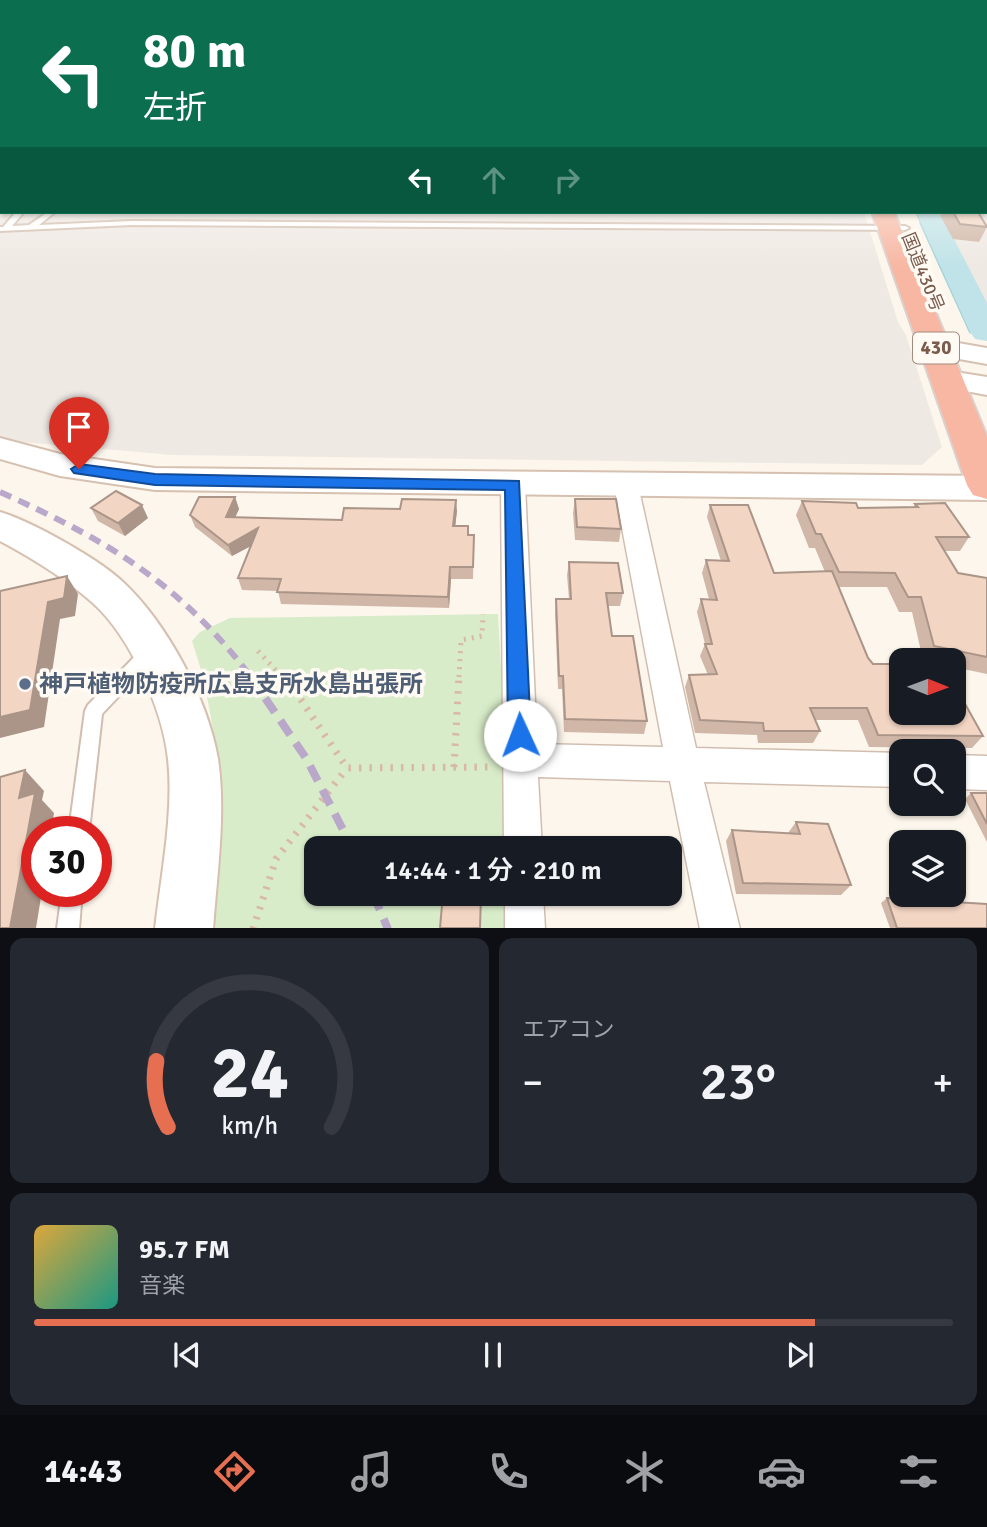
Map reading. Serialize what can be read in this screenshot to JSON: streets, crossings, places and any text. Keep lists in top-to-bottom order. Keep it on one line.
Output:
{"streets":{"highway":["国道430号","430"]},"places":["神戸植物防疫所広島支所水島出張所"],"north":"right","page":{"turn":["80 m","左折"],"limit":"30","trip":"14:44 · 1 分 · 210 m","tile":"エアコン","heat":["−","23°","+"],"song":["95.7 FM","音楽"],"tabs":"14:43","gauge":["24","km/h"]}}
